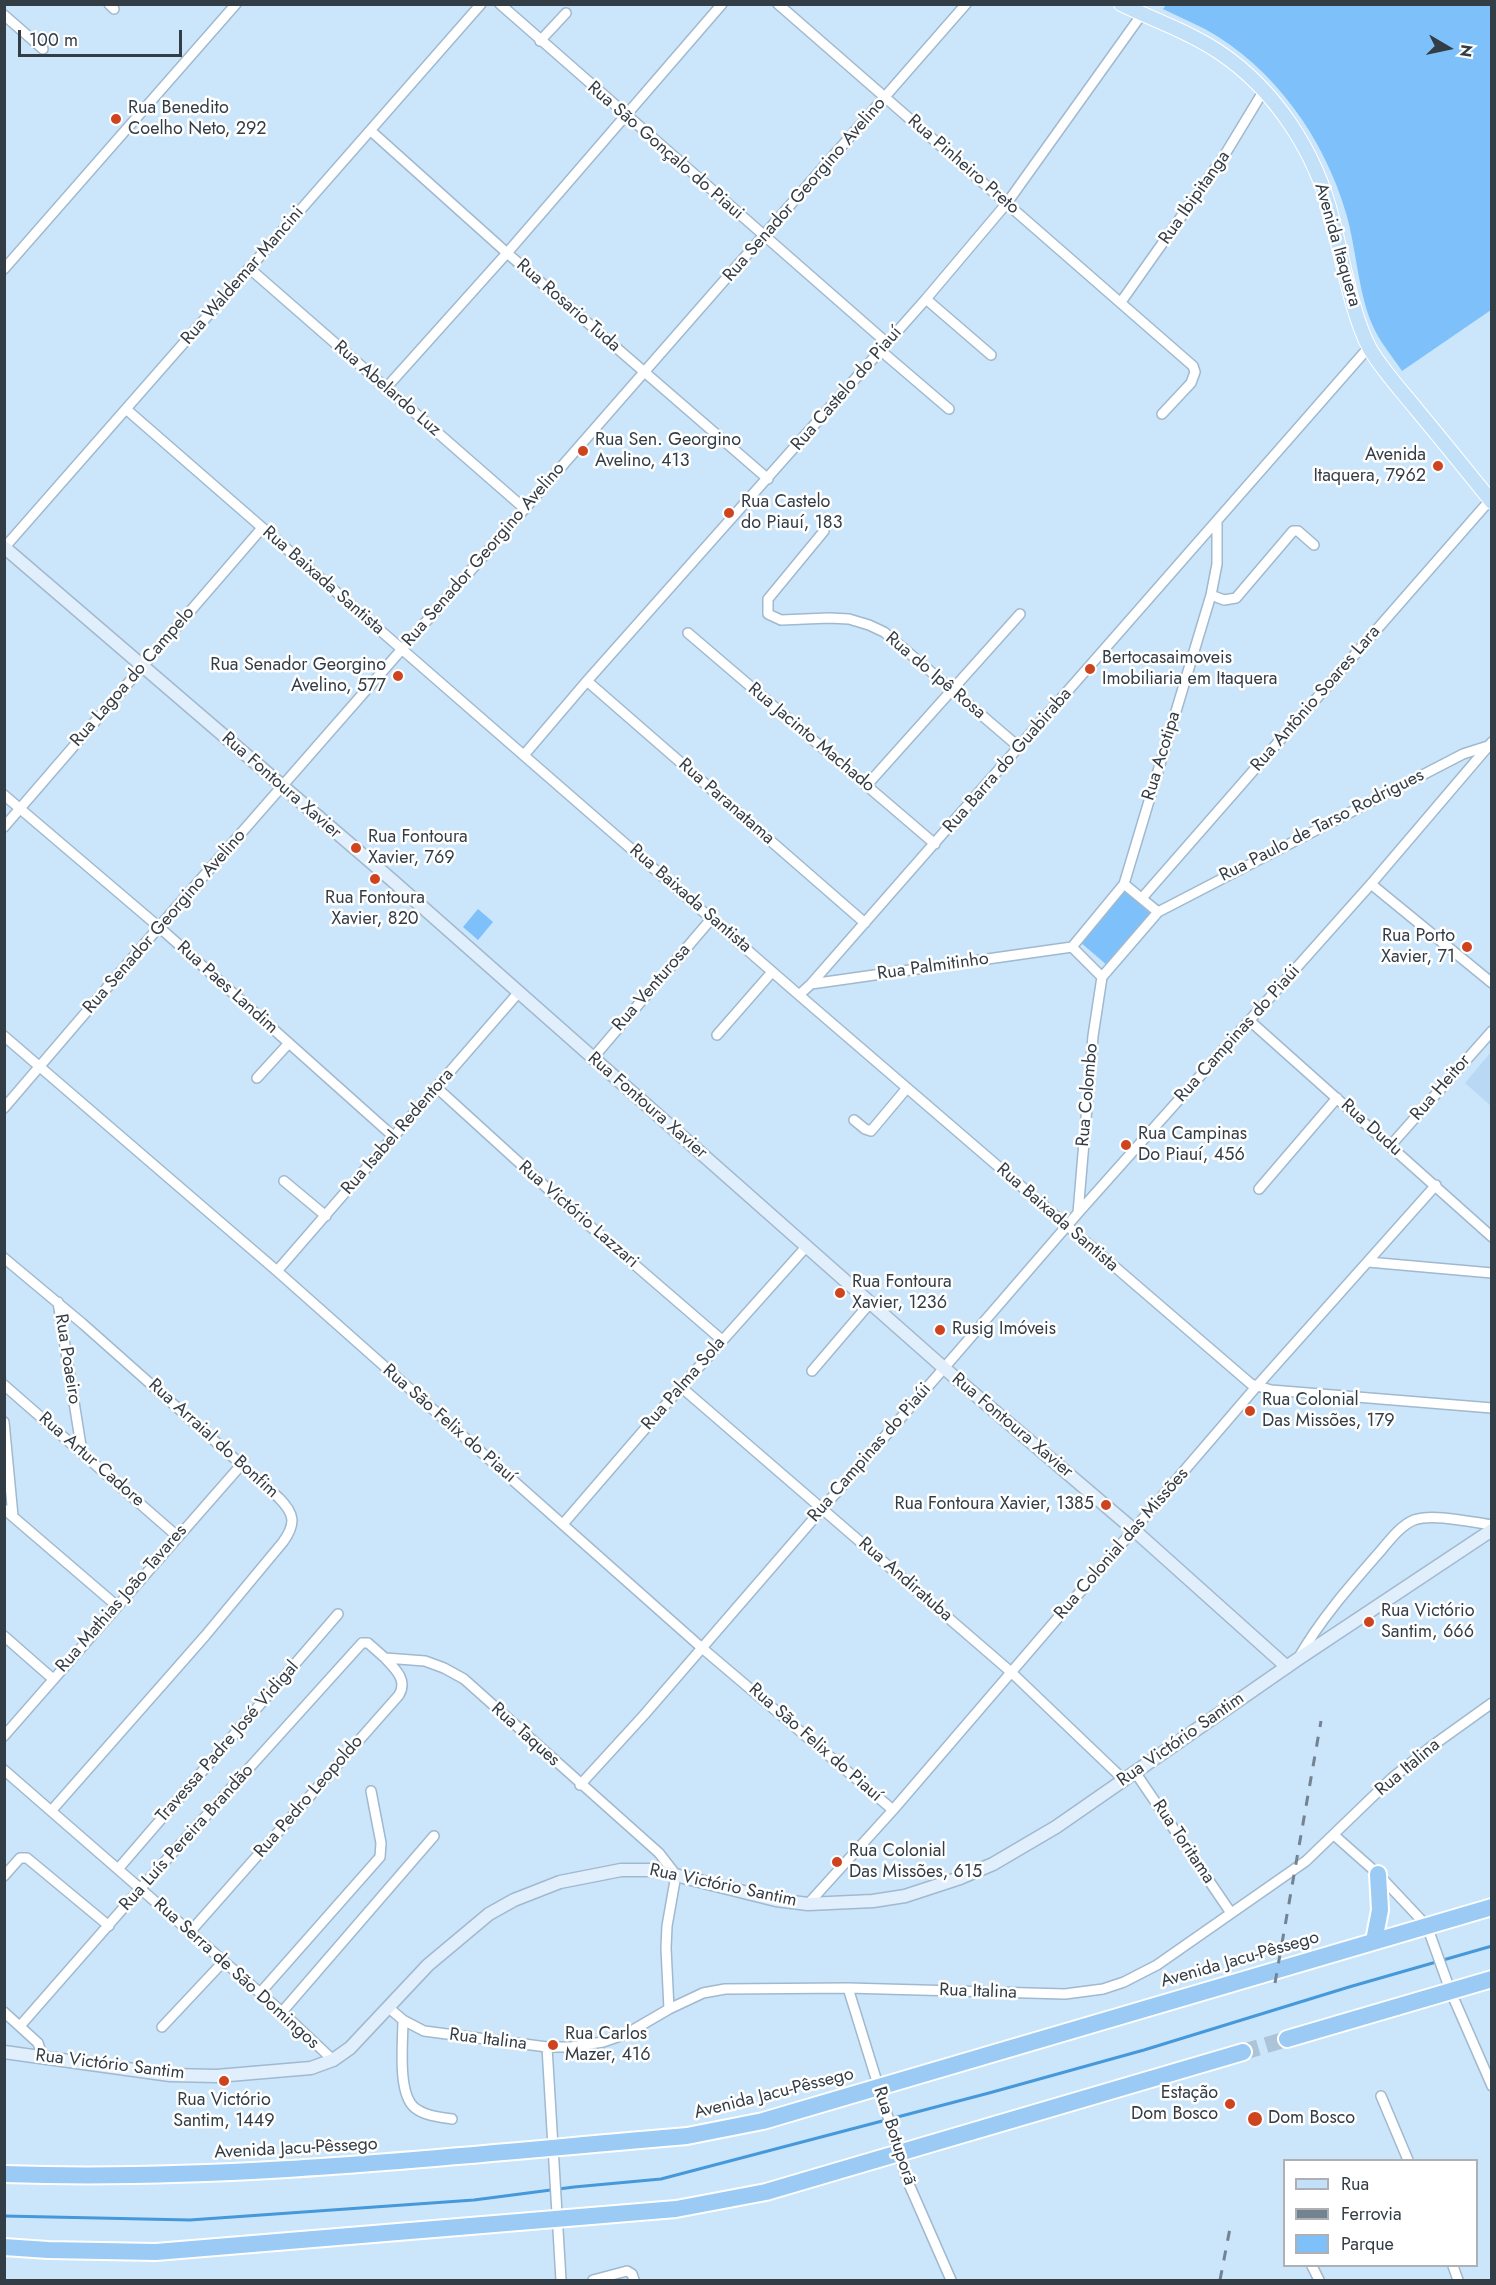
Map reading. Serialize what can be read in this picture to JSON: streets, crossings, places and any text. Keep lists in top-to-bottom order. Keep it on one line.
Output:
{"streets":{"highway":["Avenida Jacu-Pêssego"],"main road":["Avenida Itaquera","Rua Fontoura Xavier","Rua Victório Santim"],"street":["Rua São Gonçalo do Piaui","Rua Pinheiro Preto","Rua Senador Georgino Avelino","Rua Ibipitanga","Rua Waldemar Mancini","Rua Rosario Tuda","Rua Abelardo Luz","Rua Castelo do Piauí","Rua Baixada Santista","Rua do Ipê Rosa","Rua Lagoa do Campelo","Rua Antônio Soares Lara","Rua Jacinto Machado","Rua Acotipa","Rua Barra do Guabiraba","Rua Paranatama","Rua Paulo de Tarso Rodrigues","Rua Palmitinho","Rua Paes Landim","Rua Venturosa","Rua Campinas do Piaúi","Rua Heitor","Rua Colombo","Rua Dudu","Rua Isabel Redentora","Rua Victório Lazzari","Rua Poaeiro","Rua Palma Sola","Rua São Felix do Piauí","Rua Arraial do Bonfim","Rua Artur Cadore","Rua Colonial das Missões","Rua Andiratuba","Rua Mathias João Tavares","Rua Taques","Travessa Padre José Vidigal","Rua Italina","Rua Pedro Leopoldo","Rua Luís Pereira Brandão","Rua Toritama","Rua Serra de São Domingos","Rua Botuporã"]},"crossings":[["Rua São Gonçalo do Piaui","Rua Senador Georgino Avelino"],["Rua São Gonçalo do Piaui","Rua Castelo do Piauí"],["Rua Pinheiro Preto","Rua Senador Georgino Avelino"],["Rua Pinheiro Preto","Rua Ibipitanga"],["Rua Pinheiro Preto","Rua Castelo do Piauí"],["Rua Senador Georgino Avelino","Rua Rosario Tuda"],["Rua Senador Georgino Avelino","Rua Abelardo Luz"],["Rua Senador Georgino Avelino","Rua Baixada Santista"],["Rua Senador Georgino Avelino","Rua Fontoura Xavier"],["Rua Senador Georgino Avelino","Rua Paes Landim"],["Rua Senador Georgino Avelino","Rua São Felix do Piauí"],["Rua Ibipitanga","Avenida Itaquera"],["Avenida Itaquera","Rua Castelo do Piauí"],["Avenida Itaquera","Rua Antônio Soares Lara"],["Avenida Itaquera","Rua Barra do Guabiraba"],["Rua Waldemar Mancini","Rua Rosario Tuda"],["Rua Waldemar Mancini","Rua Abelardo Luz"],["Rua Waldemar Mancini","Rua Baixada Santista"],["Rua Waldemar Mancini","Rua Fontoura Xavier"],["Rua Rosario Tuda","Rua Castelo do Piauí"],["Rua Castelo do Piauí","Rua Baixada Santista"],["Rua Castelo do Piauí","Rua Paranatama"],["Rua Baixada Santista","Rua Lagoa do Campelo"],["Rua Baixada Santista","Rua Venturosa"],["Rua Baixada Santista","Rua Campinas do Piaúi"],["Rua Baixada Santista","Rua Colonial das Missões"],["Rua do Ipê Rosa","Rua Barra do Guabiraba"],["Rua Lagoa do Campelo","Rua Fontoura Xavier"],["Rua Lagoa do Campelo","Rua Paes Landim"],["Rua Jacinto Machado","Rua Barra do Guabiraba"],["Rua Acotipa","Rua Barra do Guabiraba"],["Rua Barra do Guabiraba","Rua Paranatama"],["Rua Barra do Guabiraba","Rua Palmitinho"],["Rua Fontoura Xavier","Rua Venturosa"],["Rua Fontoura Xavier","Rua Campinas do Piaúi"],["Rua Fontoura Xavier","Rua Isabel Redentora"],["Rua Fontoura Xavier","Rua Palma Sola"],["Rua Fontoura Xavier","Rua Colonial das Missões"],["Rua Fontoura Xavier","Rua Victório Santim"],["Rua Paulo de Tarso Rodrigues","Rua Campinas do Piaúi"],["Rua Paes Landim","Rua Isabel Redentora"],["Rua Campinas do Piaúi","Rua Colombo"],["Rua Campinas do Piaúi","Rua Dudu"],["Rua Campinas do Piaúi","Rua São Felix do Piauí"],["Rua Campinas do Piaúi","Rua Andiratuba"],["Rua Campinas do Piaúi","Rua Taques"],["Rua Heitor","Rua Dudu"],["Rua Dudu","Rua Colonial das Missões"],["Rua Isabel Redentora","Rua Victório Lazzari"],["Rua Isabel Redentora","Rua São Felix do Piauí"],["Rua Victório Lazzari","Rua Palma Sola"],["Rua Poaeiro","Rua Arraial do Bonfim"],["Rua Poaeiro","Rua Artur Cadore"],["Rua Palma Sola","Rua São Felix do Piauí"],["Rua Palma Sola","Rua Andiratuba"],["Rua São Felix do Piauí","Rua Colonial das Missões"],["Rua Arraial do Bonfim","Rua Mathias João Tavares"],["Rua Arraial do Bonfim","Rua Serra de São Domingos"],["Rua Artur Cadore","Rua Mathias João Tavares"],["Rua Colonial das Missões","Rua Andiratuba"],["Rua Colonial das Missões","Rua Victório Santim"],["Rua Andiratuba","Rua Victório Santim"],["Rua Taques","Rua Victório Santim"],["Rua Taques","Rua Pedro Leopoldo"],["Rua Taques","Rua Luís Pereira Brandão"],["Rua Victório Santim","Rua Italina"],["Rua Victório Santim","Rua Toritama"],["Rua Victório Santim","Rua Serra de São Domingos"],["Travessa Padre José Vidigal","Rua Serra de São Domingos"],["Rua Italina","Rua Toritama"],["Rua Italina","Rua Botuporã"],["Rua Pedro Leopoldo","Rua Serra de São Domingos"],["Rua Luís Pereira Brandão","Rua Serra de São Domingos"],["Avenida Jacu-Pêssego","Rua Botuporã"]],"places":["Rua Benedito Coelho Neto, 292","Rua Sen. Georgino Avelino, 413","Avenida Itaquera, 7962","Rua Castelo do Piauí, 183","Bertocasaimoveis Imobiliaria em Itaquera","Rua Senador Georgino Avelino, 577","Rua Fontoura Xavier, 769","Rua Fontoura Xavier, 820","Rua Porto Xavier, 71","Rua Campinas Do Piauí, 456","Rua Fontoura Xavier, 1236","Rusig Imóveis","Rua Colonial Das Missões, 179","Rua Fontoura Xavier, 1385","Rua Victório Santim, 666","Rua Colonial Das Missões, 615","Rua Carlos Mazer, 416","Rua Victório Santim, 1449","Estação Dom Bosco","Dom Bosco"],"legend":["Rua","Ferrovia","Parque"],"scale_bar":"100 m","north":"right"}
